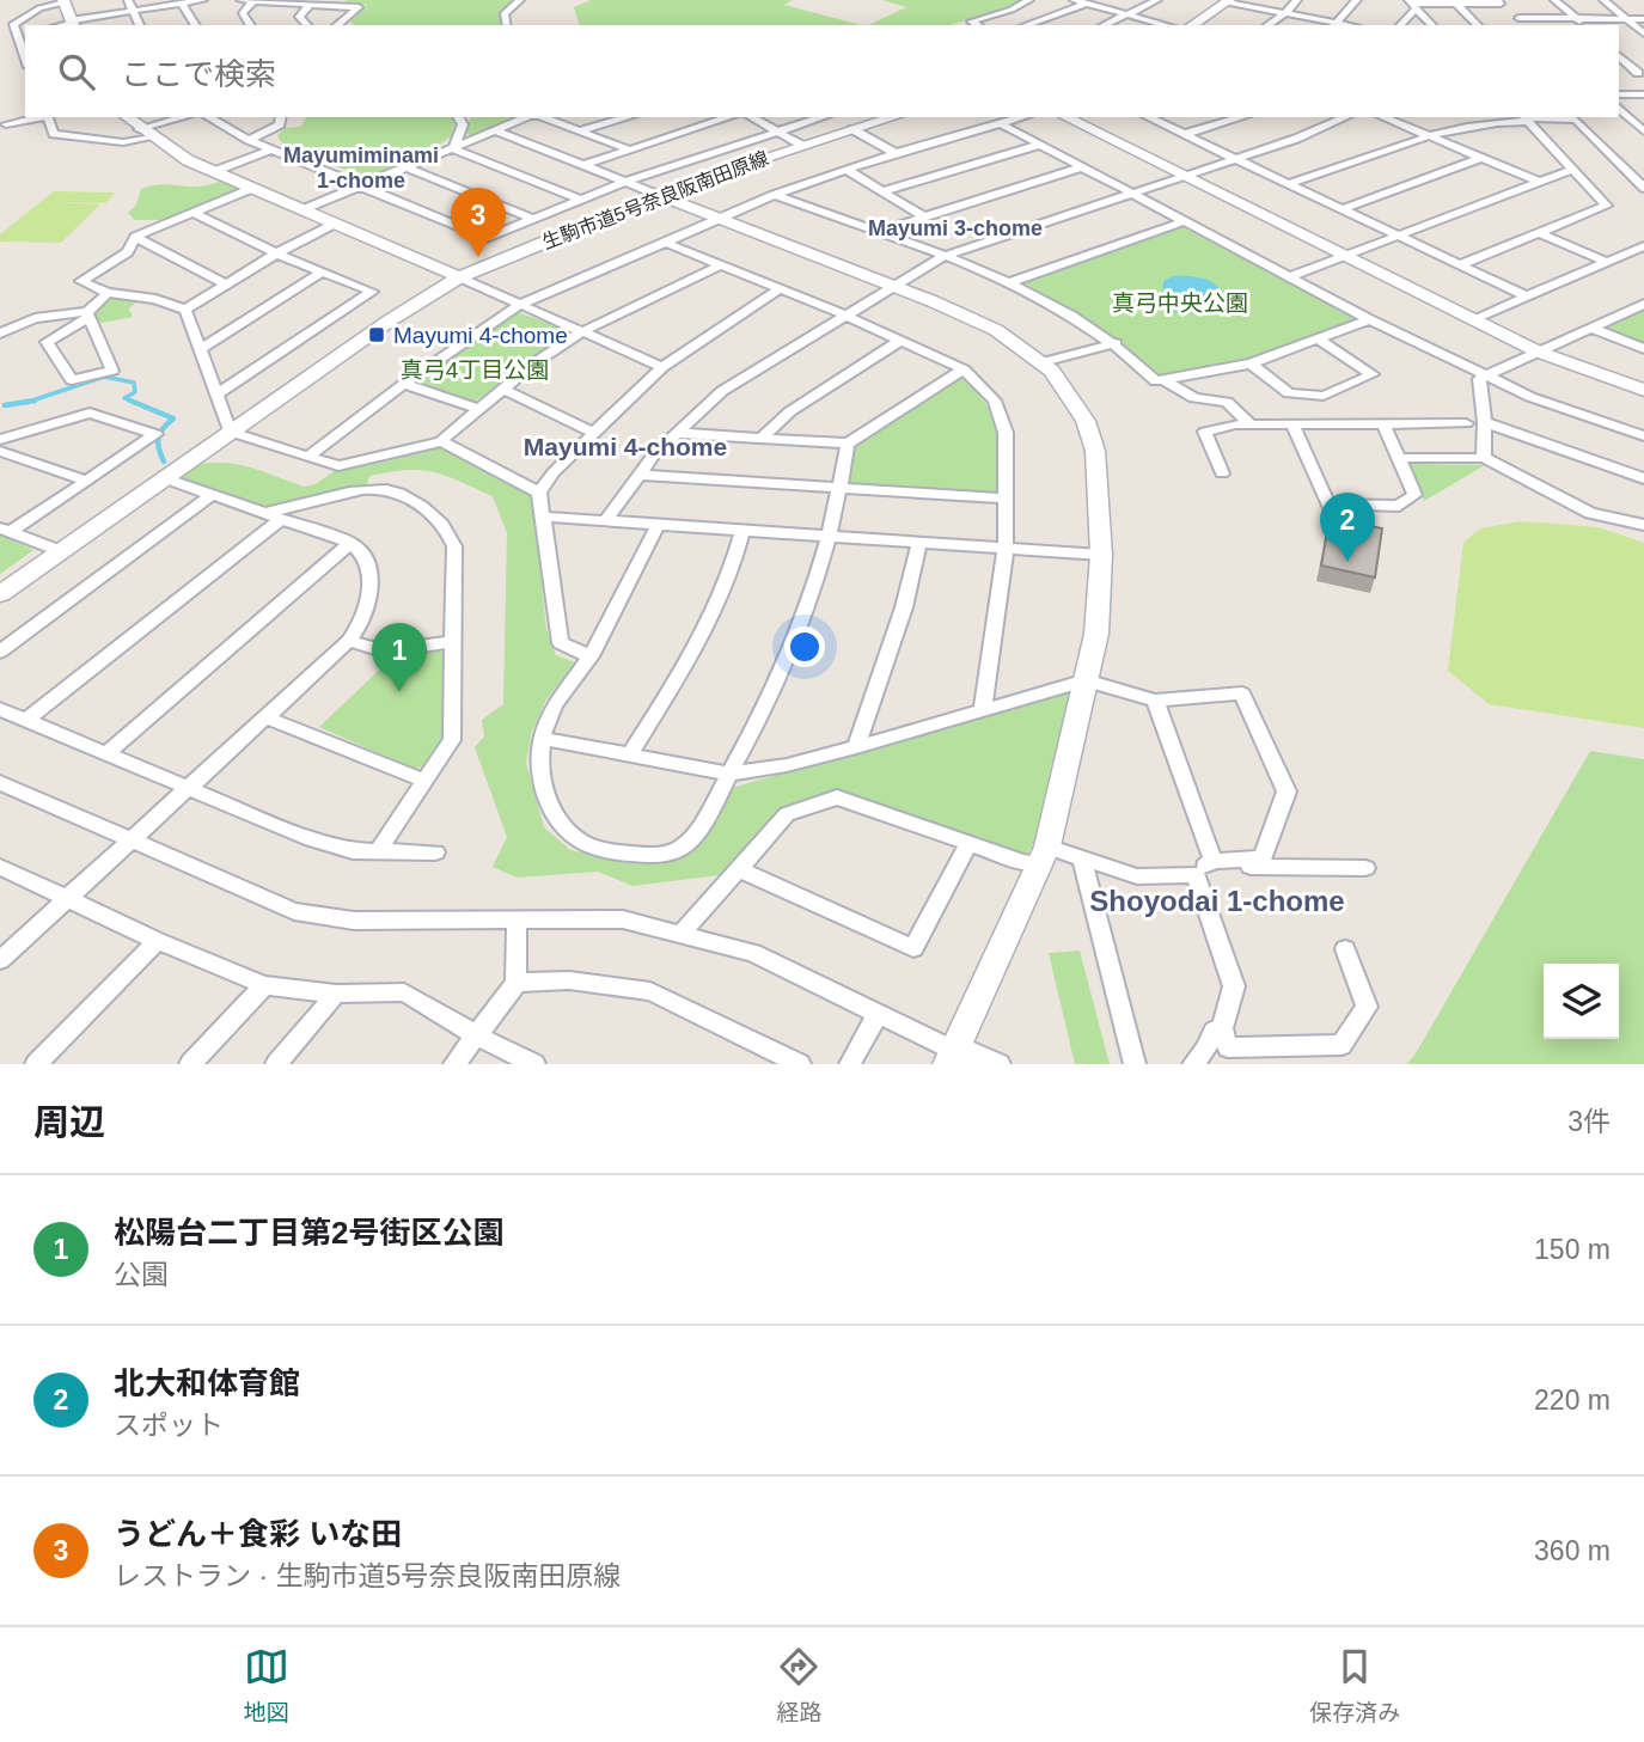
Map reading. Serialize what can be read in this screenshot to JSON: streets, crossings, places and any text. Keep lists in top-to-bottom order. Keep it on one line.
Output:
{"streets":{"street":["生駒市道5号奈良阪南田原線"]},"districts":["Mayumiminami 1-chome","Mayumi 3-chome","Mayumi 4-chome","Shoyodai 1-chome"],"parks":["真弓中央公園","真弓4丁目公園"],"places":{"transit":["Mayumi 4-chome"]},"page":{"search":"ここで検索","pins":["3","2","1"],"heading":["周辺","3件"],"list":[{"mark":"1","name":"松陽台二丁目第2号街区公園","note":"公園","value":"150 m"},{"mark":"2","name":"北大和体育館","note":"スポット","value":"220 m"},{"mark":"3","name":"うどん＋食彩 いな田","note":"レストラン · 生駒市道5号奈良阪南田原線","value":"360 m"}],"nav":["地図","経路","保存済み"]}}
